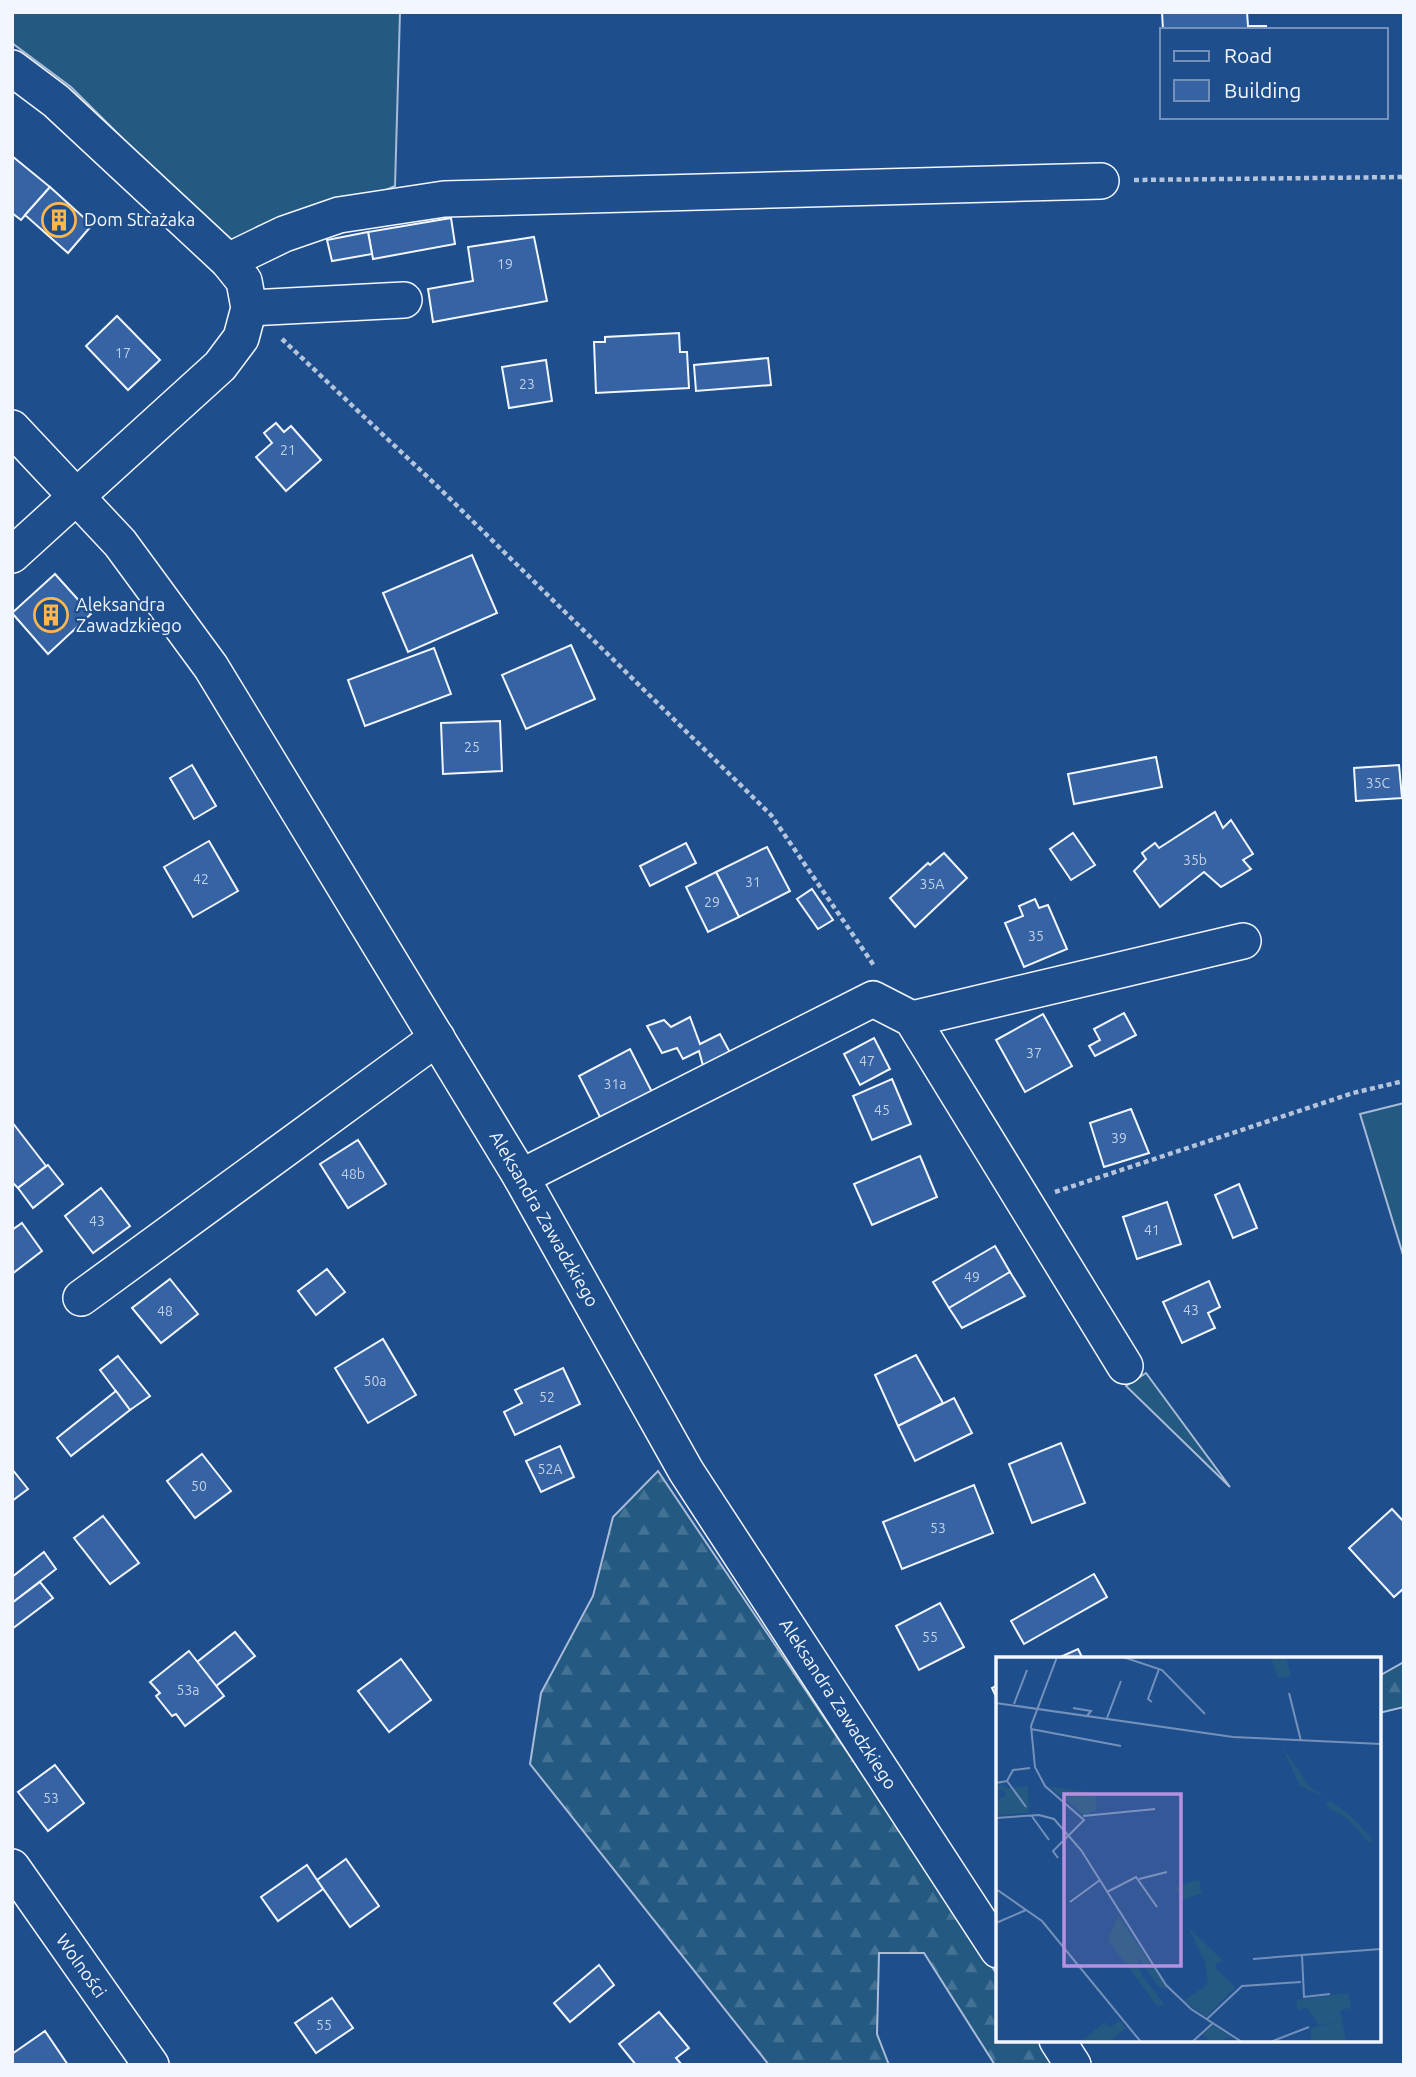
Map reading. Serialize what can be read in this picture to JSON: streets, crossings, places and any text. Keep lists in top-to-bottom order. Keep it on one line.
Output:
{"streets":{"street":["Aleksandra Zawadzkiego","Wolności"]},"places":{"building":["Dom Strażaka","Aleksandra Zawadzkiego"]},"house_numbers":["19","17","23","21","25","35C","35b","42","31","35A","29","35","37","47","31a","45","39","48b","43","41","49","43","48","50a","52","52A","50","53","55","53a","53","55"],"legend":["Road","Building"]}
